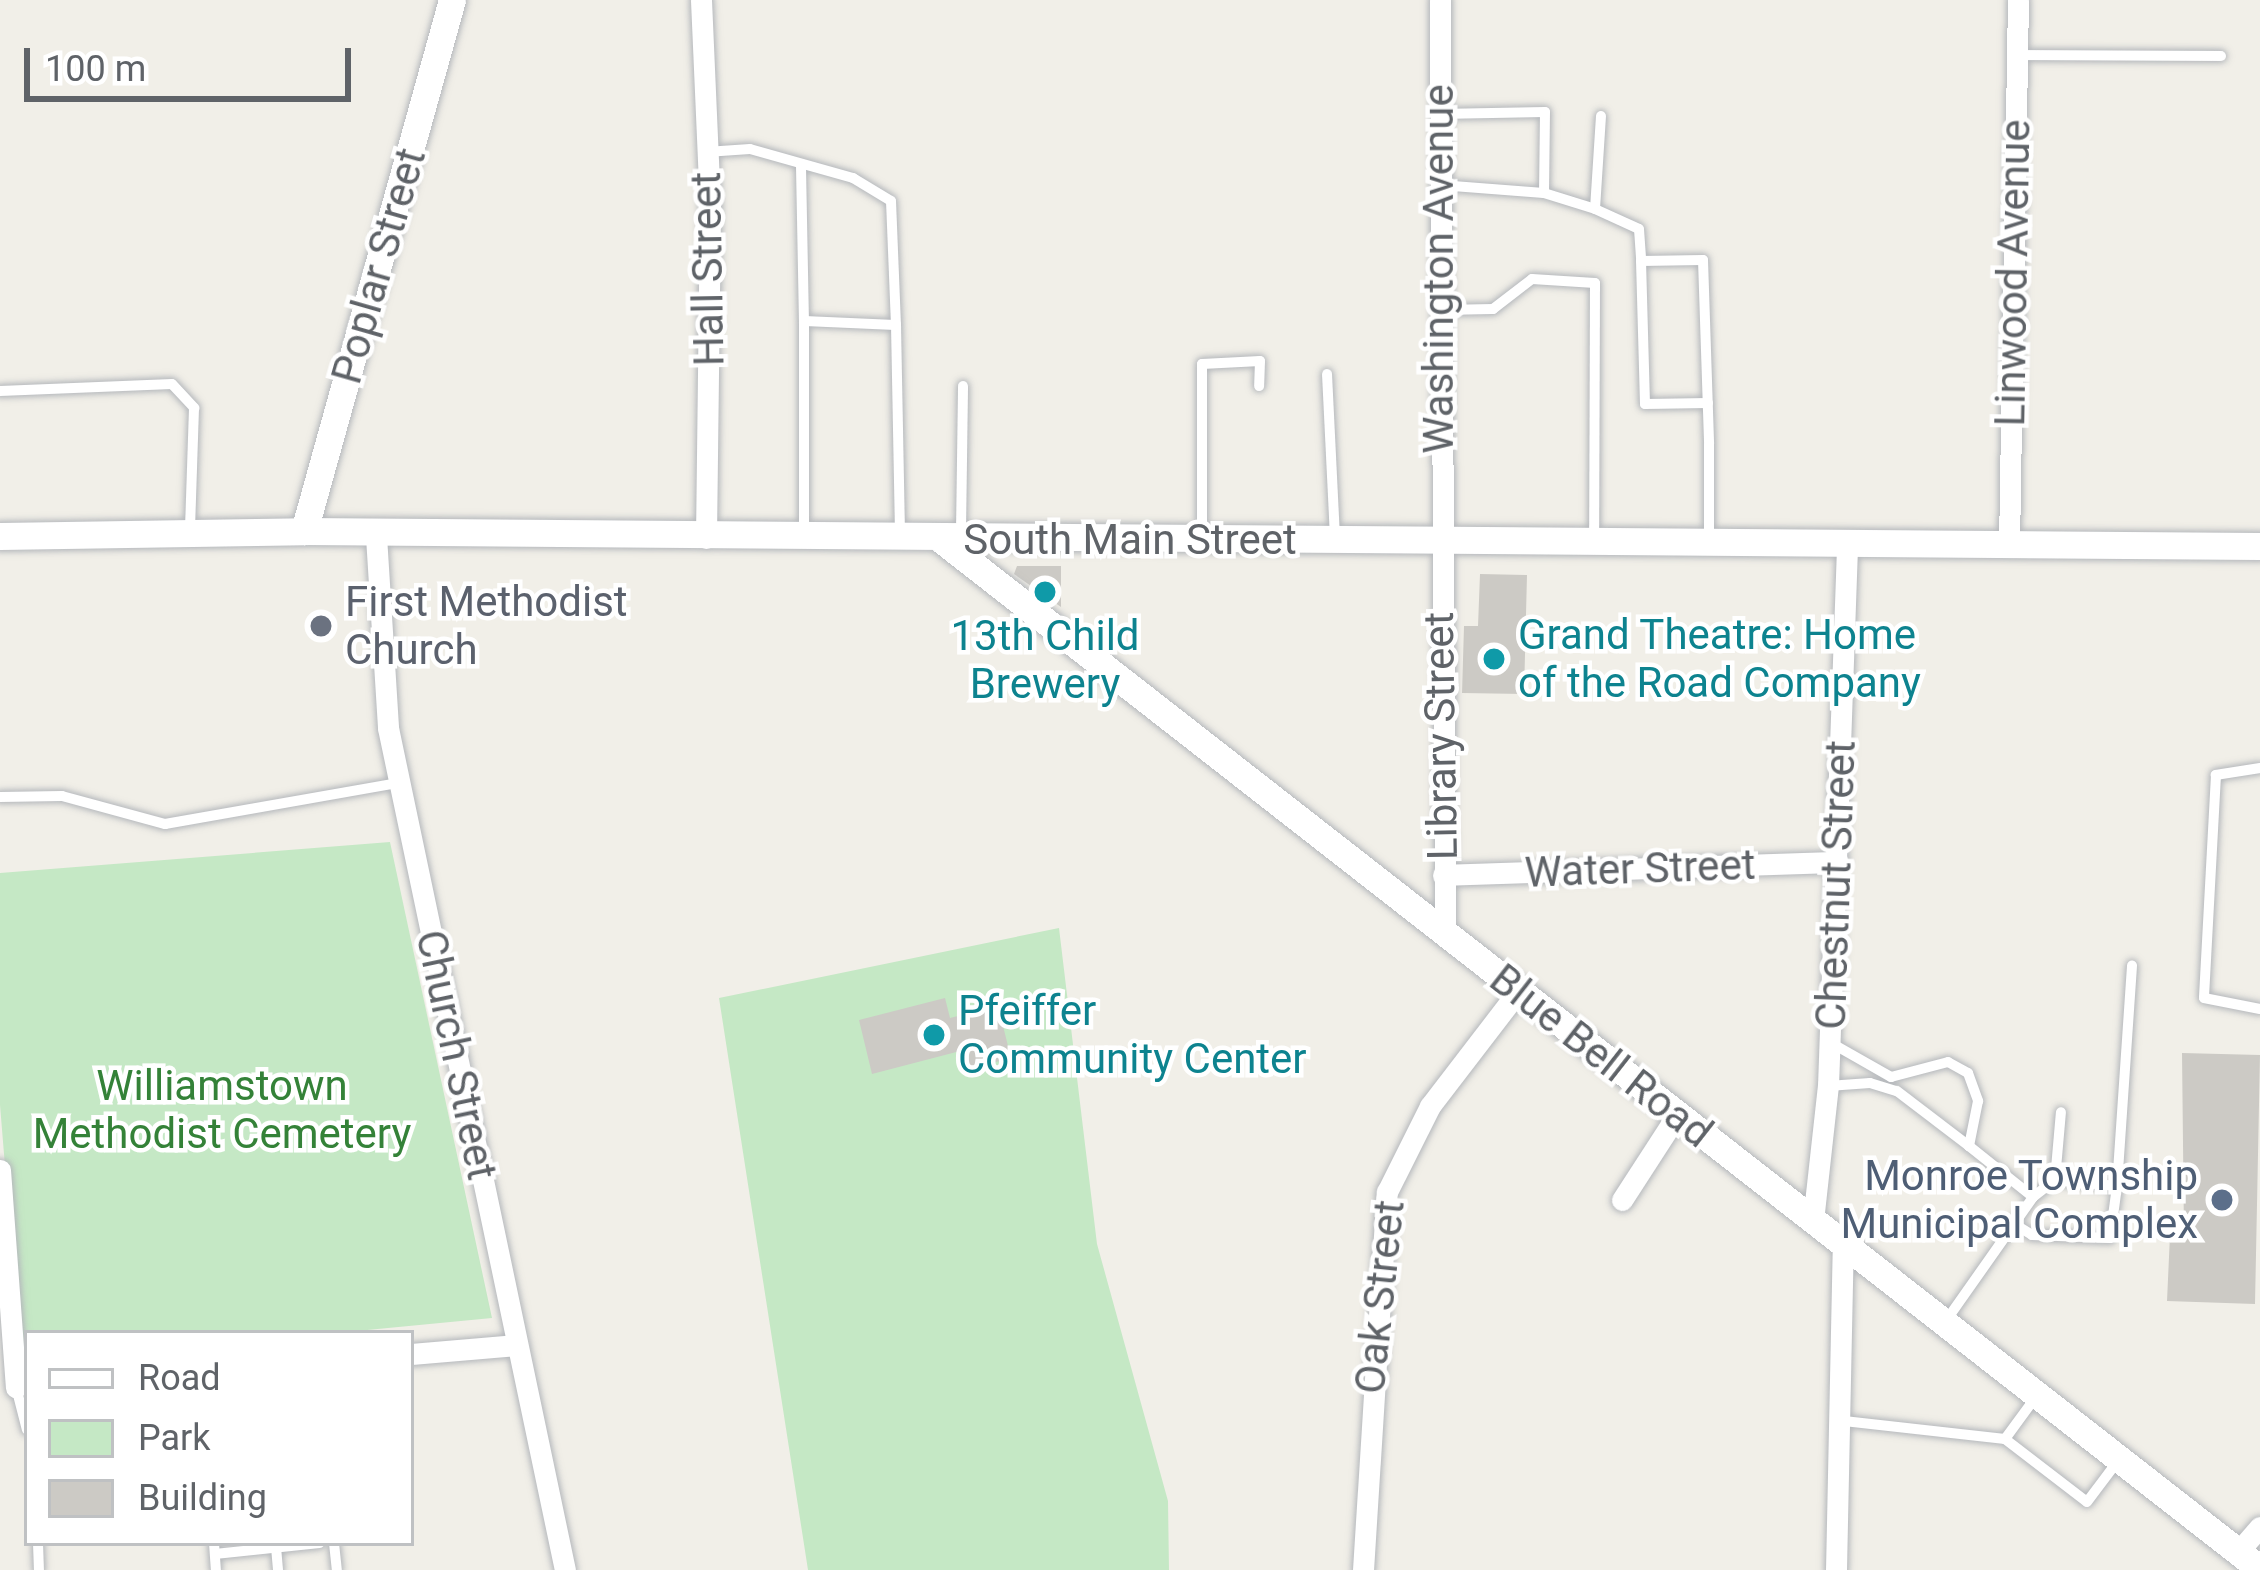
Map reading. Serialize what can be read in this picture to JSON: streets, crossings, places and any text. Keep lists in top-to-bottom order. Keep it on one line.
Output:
{"streets":{"street":["Poplar Street","Hall Street","Washington Avenue","Linwood Avenue","South Main Street","Library Street","Water Street","Chestnut Street","Church Street","Blue Bell Road","Oak Street"]},"crossings":[["Poplar Street","South Main Street"],["Hall Street","South Main Street"],["Washington Avenue","South Main Street"],["Washington Avenue","Library Street"],["Linwood Avenue","South Main Street"],["South Main Street","Library Street"],["South Main Street","Chestnut Street"],["South Main Street","Church Street"],["South Main Street","Blue Bell Road"],["Library Street","Water Street"],["Library Street","Blue Bell Road"],["Water Street","Chestnut Street"],["Chestnut Street","Blue Bell Road"],["Blue Bell Road","Oak Street"]],"parks":["Williamstown Methodist Cemetery"],"places":["13th Child Brewery","First Methodist Church","Grand Theatre: Home of the Road Company","Pfeiffer Community Center","Monroe Township Municipal Complex"],"legend":["Road","Park","Building"],"scale_bar":"100 m"}
